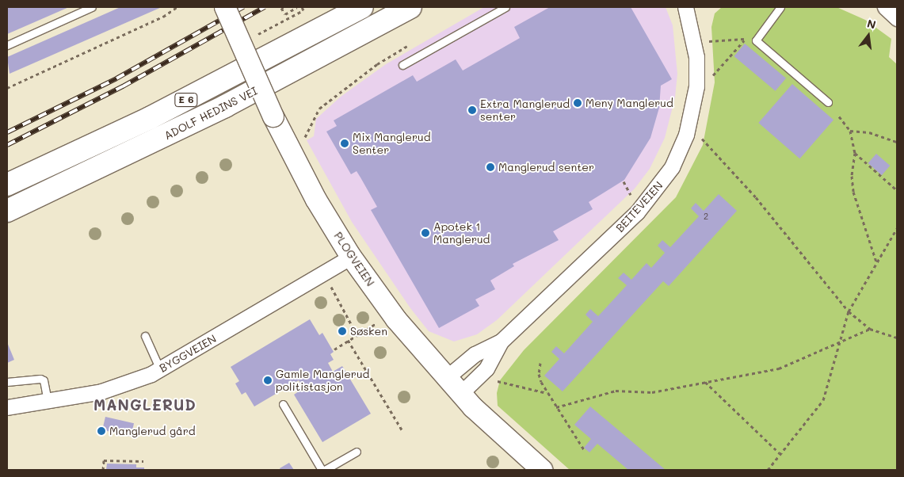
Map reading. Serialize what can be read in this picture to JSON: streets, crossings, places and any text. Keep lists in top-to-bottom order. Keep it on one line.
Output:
{"streets":{"highway":["E 6","ADOLF HEDINS VEI"],"street":["BEITEVEIEN","PLOGVEIEN","BYGGVEIEN"]},"crossings":[["BEITEVEIEN","PLOGVEIEN"],["PLOGVEIEN","BYGGVEIEN"]],"districts":["MANGLERUD"],"places":["Meny Manglerud","Extra Manglerud senter","Mix Manglerud Senter","Manglerud senter","Apotek 1 Manglerud","Søsken","Gamle Manglerud politistasjon","Manglerud gård"],"house_numbers":["2"],"north":"top"}
